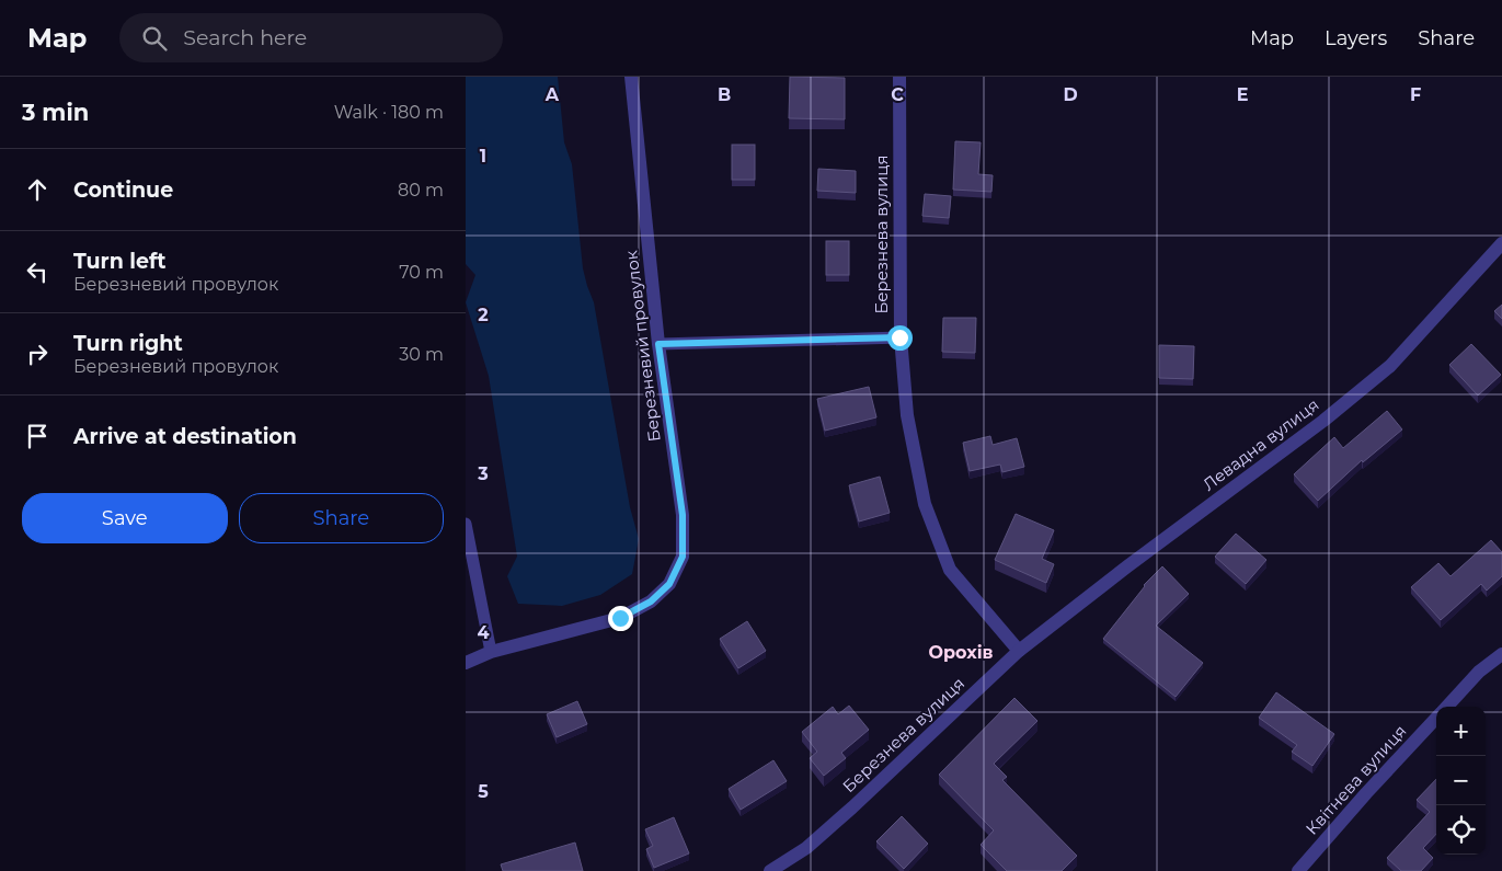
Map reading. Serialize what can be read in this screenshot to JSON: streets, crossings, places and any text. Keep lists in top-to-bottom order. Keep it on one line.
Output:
{"streets":{"street":["Березнева вулиця","Березневий провулок","Левадна вулиця","Квітнева вулиця"]},"crossings":[["Березнева вулиця","Левадна вулиця"]],"districts":["Орохів"],"page":{"header":"Map","search":"Search here","nav":["Map","Layers","Share"],"heading":["3 min","Walk · 180 m"],"list":[["Continue","80 m"],["Turn left","Березневий провулок","70 m"],["Turn right","Березневий провулок","30 m"],"Arrive at destination"],"buttons":["Save","Share"],"map_buttons":["+","−"]},"grid":{"columns":["A","B","C","D","E","F"],"rows":["1","2","3","4","5"]}}
